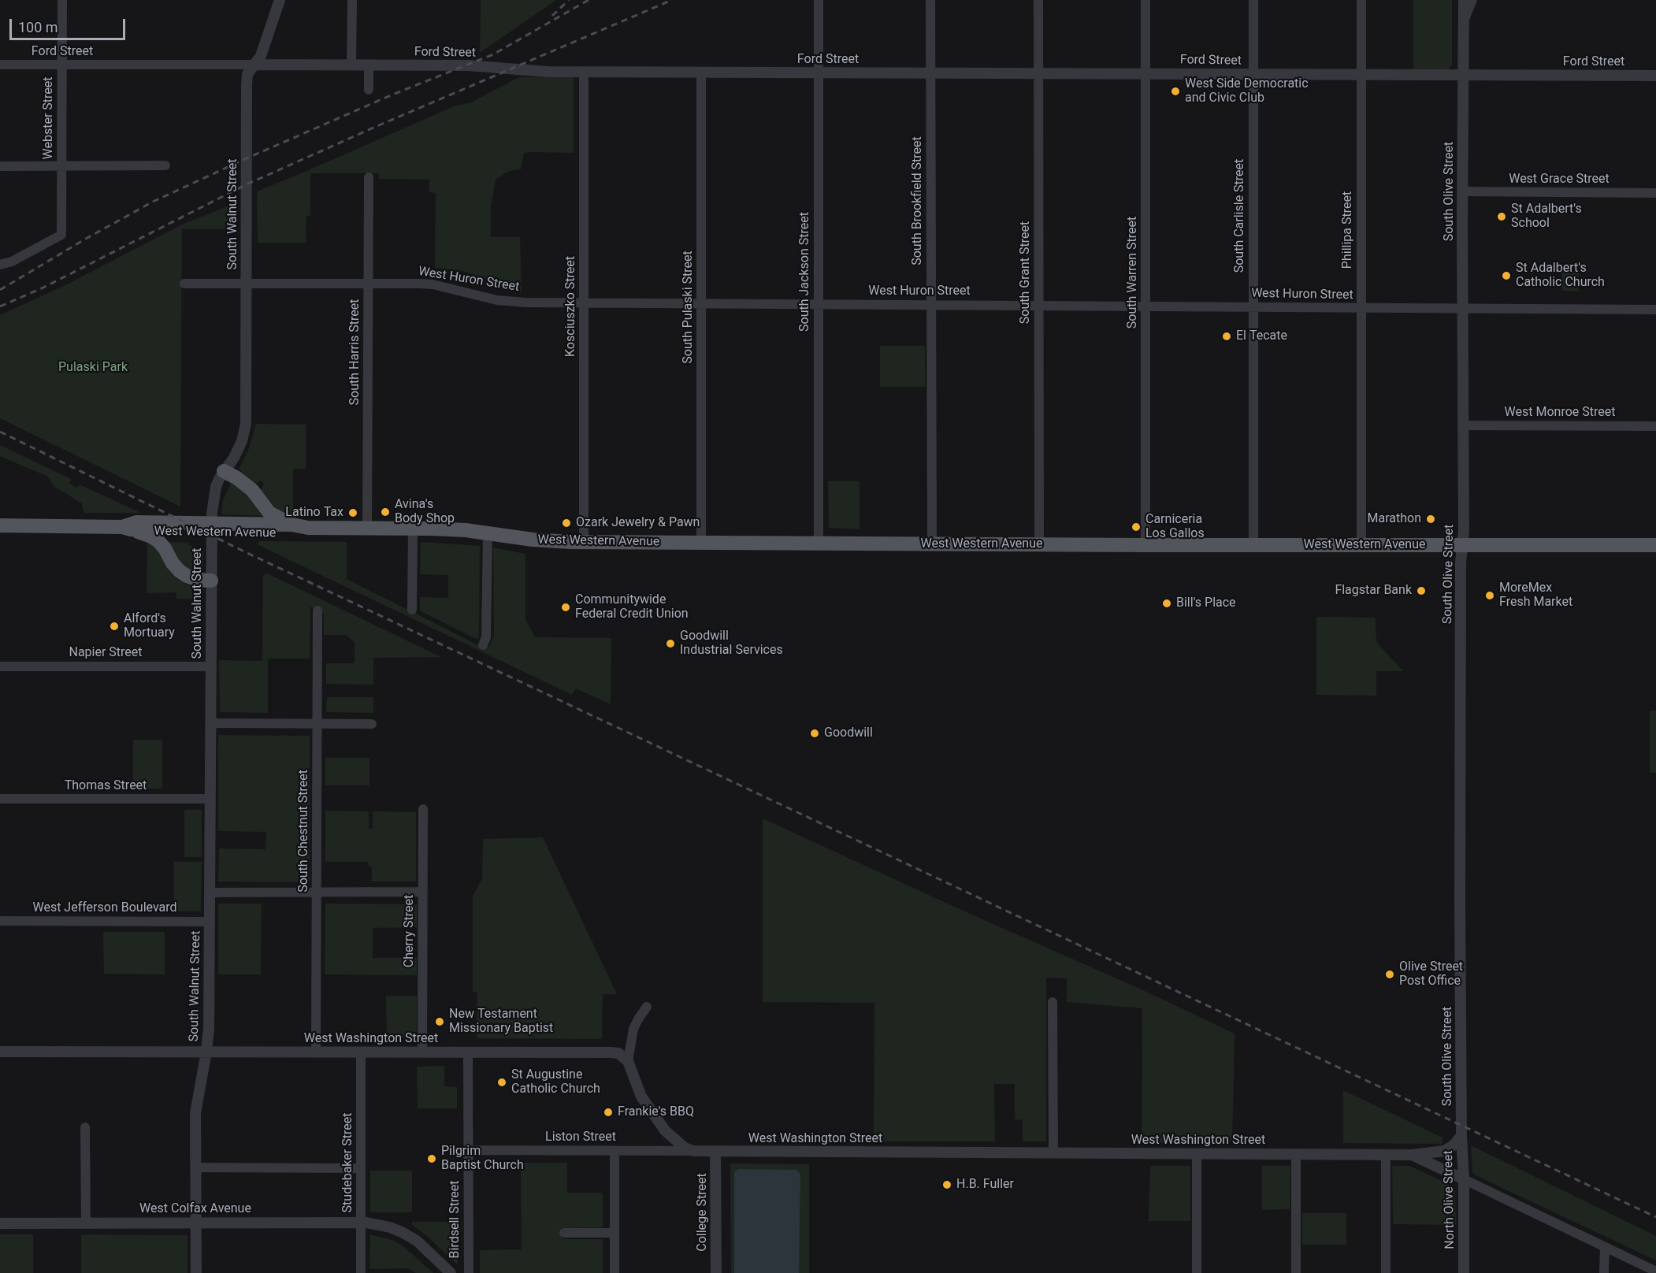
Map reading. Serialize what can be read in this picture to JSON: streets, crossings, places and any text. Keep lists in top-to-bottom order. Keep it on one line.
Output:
{"streets":{"main road":["West Western Avenue"],"street":["Ford Street","Webster Street","West Grace Street","South Olive Street","South Brookfield Street","South Walnut Street","South Carlisle Street","Phillipa Street","South Jackson Street","South Grant Street","South Warren Street","West Huron Street","Kosciuszko Street","South Pulaski Street","South Harris Street","West Monroe Street","Napier Street","Thomas Street","South Chestnut Street","West Jefferson Boulevard","Cherry Street","West Washington Street","Liston Street","Studebaker Street","North Olive Street","West Colfax Avenue","College Street","Birdsell Street"]},"crossings":[["Ford Street","Webster Street"],["Ford Street","South Olive Street"],["Ford Street","South Brookfield Street"],["Ford Street","South Walnut Street"],["Ford Street","South Carlisle Street"],["Ford Street","Phillipa Street"],["Ford Street","South Jackson Street"],["Ford Street","South Grant Street"],["Ford Street","South Warren Street"],["Ford Street","Kosciuszko Street"],["Ford Street","South Pulaski Street"],["West Grace Street","South Olive Street"],["South Olive Street","West Huron Street"],["South Olive Street","West Monroe Street"],["South Olive Street","West Western Avenue"],["South Olive Street","North Olive Street"],["South Brookfield Street","West Huron Street"],["South Brookfield Street","West Western Avenue"],["South Walnut Street","West Huron Street"],["South Walnut Street","West Western Avenue"],["South Walnut Street","Napier Street"],["South Walnut Street","Thomas Street"],["South Walnut Street","West Jefferson Boulevard"],["South Walnut Street","West Washington Street"],["South Walnut Street","West Colfax Avenue"],["South Carlisle Street","West Huron Street"],["South Carlisle Street","West Western Avenue"],["Phillipa Street","West Huron Street"],["Phillipa Street","West Western Avenue"],["South Jackson Street","West Huron Street"],["South Jackson Street","West Western Avenue"],["South Grant Street","West Huron Street"],["South Grant Street","West Western Avenue"],["South Warren Street","West Huron Street"],["South Warren Street","West Western Avenue"],["West Huron Street","Kosciuszko Street"],["West Huron Street","South Pulaski Street"],["West Huron Street","South Harris Street"],["Kosciuszko Street","West Western Avenue"],["South Pulaski Street","West Western Avenue"],["South Harris Street","West Western Avenue"],["South Chestnut Street","West Washington Street"],["Cherry Street","West Washington Street"],["West Washington Street","Liston Street"],["West Washington Street","Studebaker Street"],["West Washington Street","North Olive Street"],["West Washington Street","College Street"],["West Washington Street","Birdsell Street"],["Liston Street","Birdsell Street"],["Studebaker Street","West Colfax Avenue"]],"parks":["Pulaski Park"],"places":["West Side Democratic and Civic Club","St Adalbert's School","St Adalbert's Catholic Church","El Tecate","Avina's Body Shop","Latino Tax","Marathon","Ozark Jewelry & Pawn","Carniceria Los Gallos","Flagstar Bank","MoreMex Fresh Market","Bill's Place","Communitywide Federal Credit Union","Alford's Mortuary","Goodwill Industrial Services","Goodwill","Olive Street Post Office","New Testament Missionary Baptist","St Augustine Catholic Church","Frankie's BBQ","Pilgrim Baptist Church","H.B. Fuller"],"scale_bar":"100 m"}
